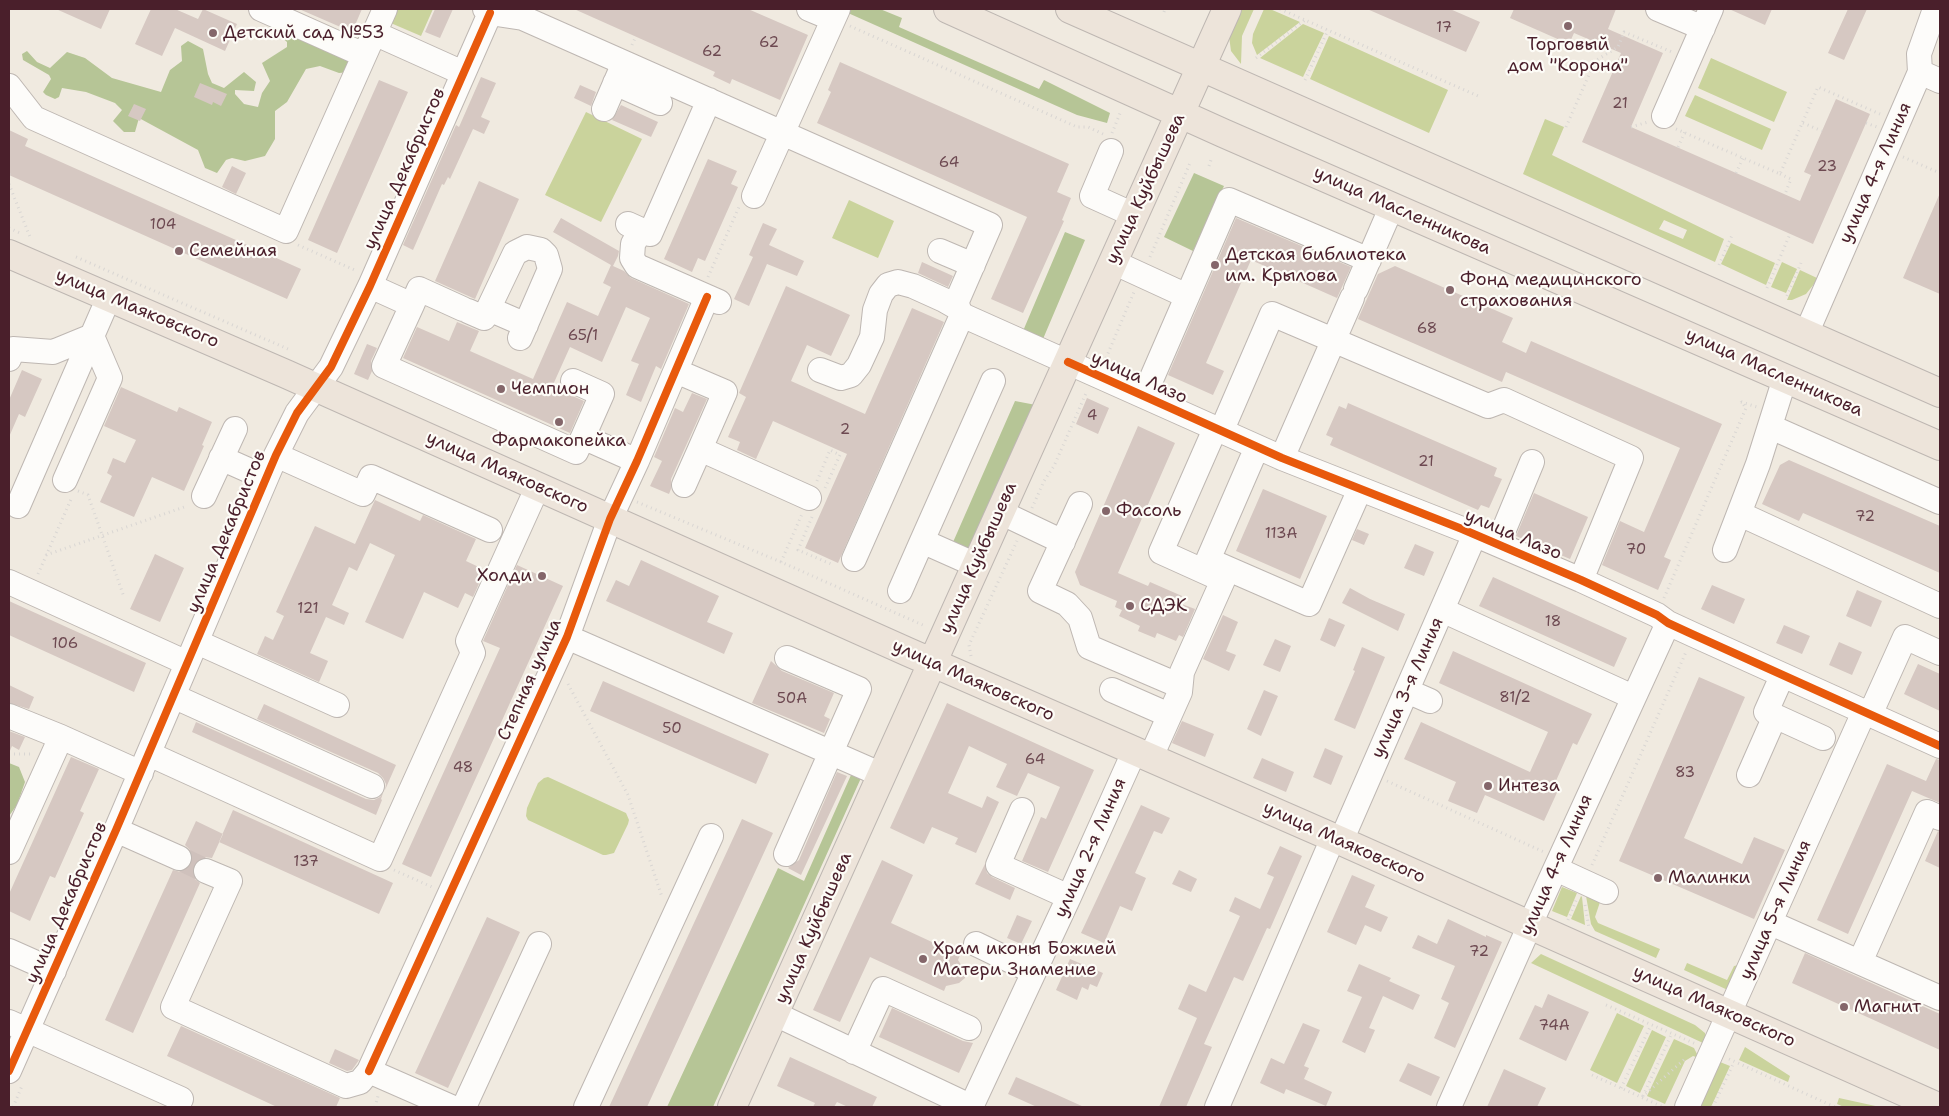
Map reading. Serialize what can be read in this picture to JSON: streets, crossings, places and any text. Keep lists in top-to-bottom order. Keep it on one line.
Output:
{"streets":{"main road":["улица Куйбышева","улица Масленникова","улица Маяковского"],"street":["улица Декабристов","улица 4-я Линия","улица Лазо","Степная улица","улица 3-я Линия","улица 2-я Линия","улица 5-я Линия"]},"crossings":[["улица Декабристов","улица Маяковского"],["улица 4-я Линия","улица Маяковского"],["улица 4-я Линия","улица Лазо"],["улица Куйбышева","улица Масленникова"],["улица Куйбышева","улица Маяковского"],["улица Куйбышева","улица Лазо"],["улица Маяковского","Степная улица"],["улица Маяковского","улица 3-я Линия"],["улица Маяковского","улица 2-я Линия"],["улица Маяковского","улица 5-я Линия"],["улица Лазо","улица 3-я Линия"],["улица Лазо","улица 2-я Линия"],["улица Лазо","улица 5-я Линия"]],"places":["Торговый дом \"Корона\"","Детский сад №53","Семейная","Детская библиотека им. Крылова","Фонд медицинского страхования","Чемпион","Фармакопейка","Фасоль","Холди","СДЭК","Интеза","Малинки","Храм иконы Божией Матери Знамение","Магнит"],"house_numbers":["17","62","62","21","64","23","104","68","65/1","4","2","21","72","113А","70","121","18","106","81/2","50А","50","64","48","83","137","72","74А"]}
